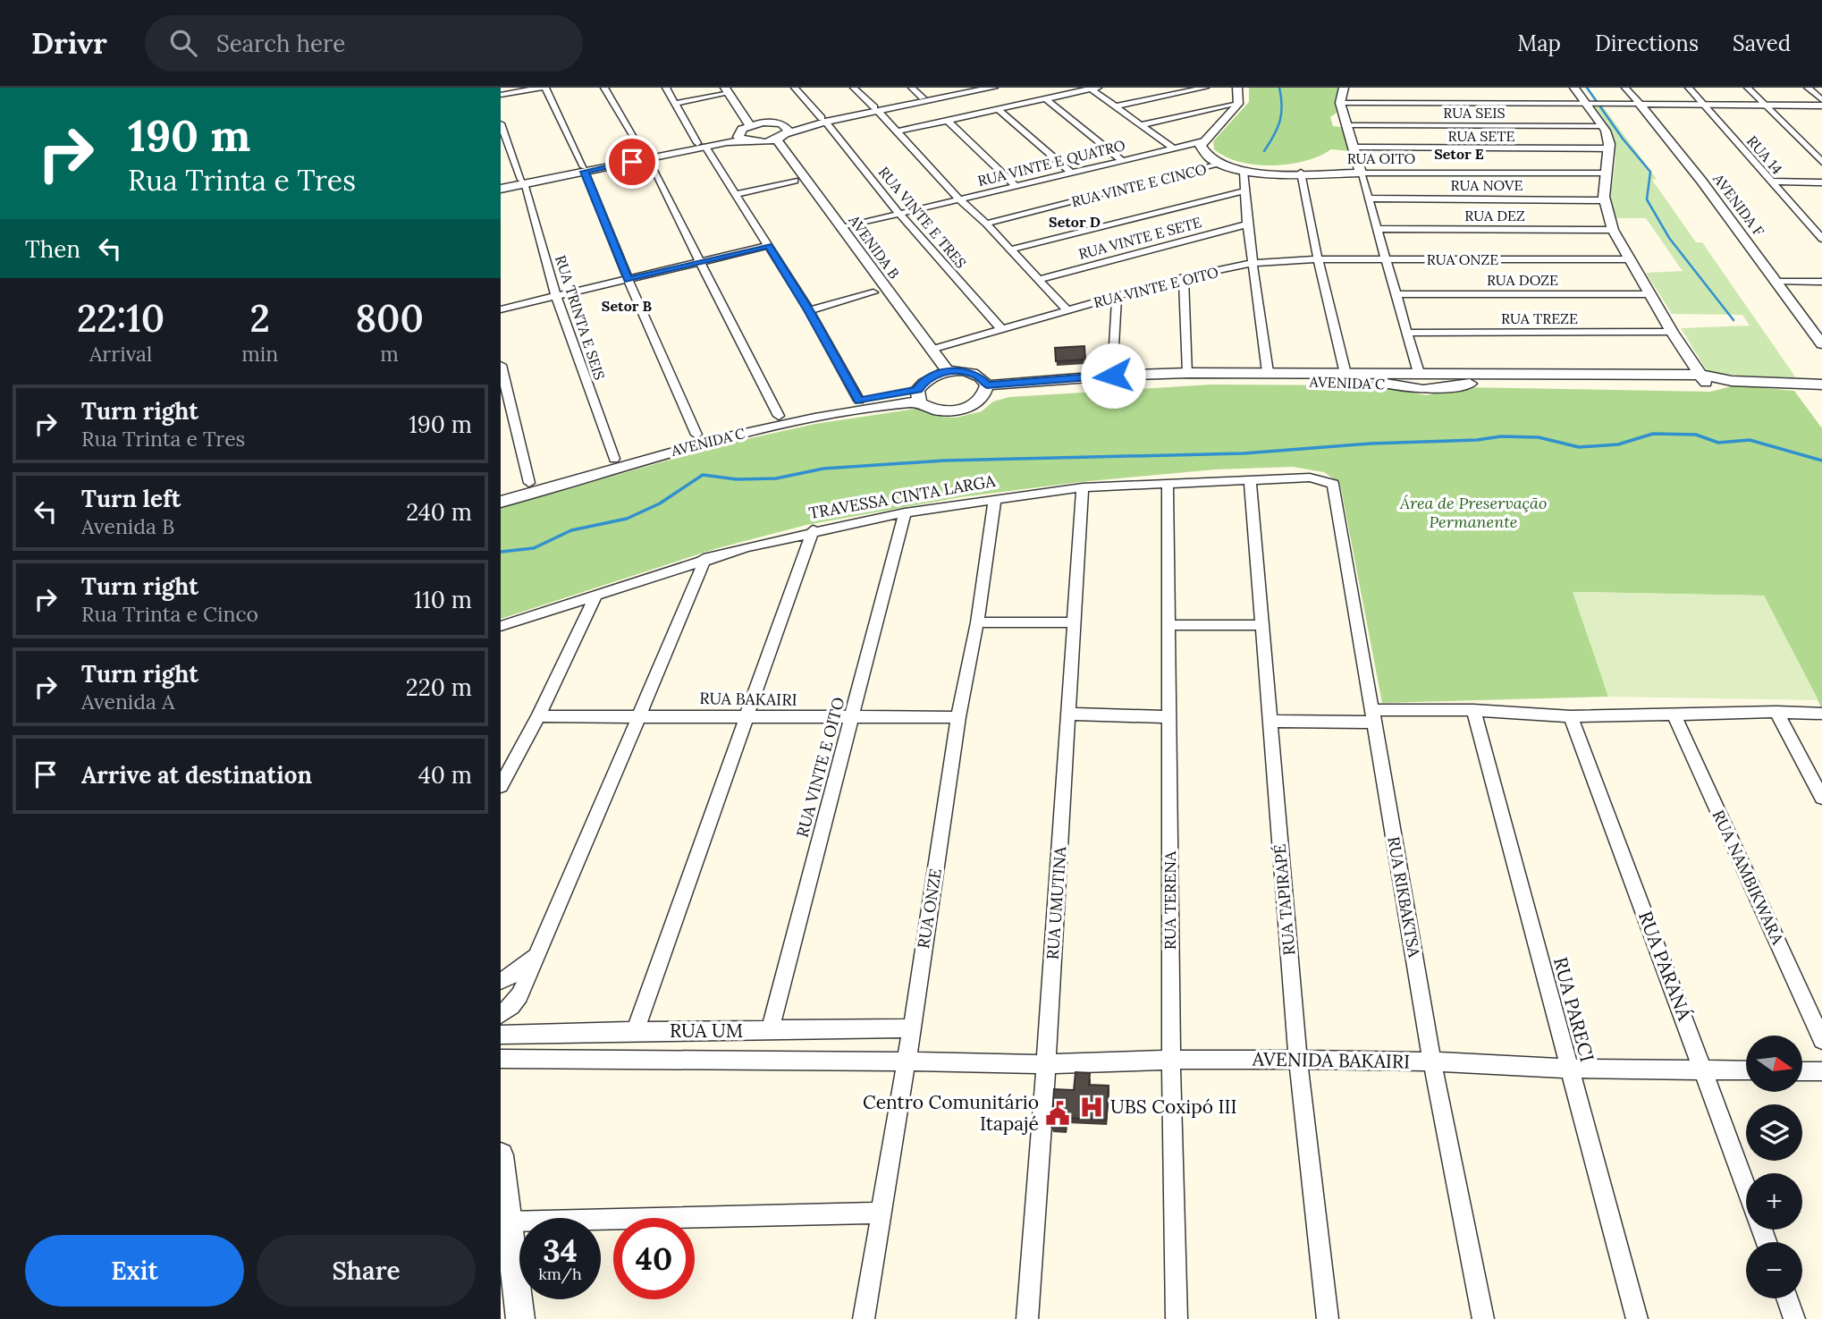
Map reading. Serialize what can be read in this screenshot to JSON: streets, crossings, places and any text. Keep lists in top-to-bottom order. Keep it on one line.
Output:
{"streets":{"street":["RUA SEIS","RUA SETE","RUA 14","RUA OITO","RUA VINTE E QUATRO","RUA VINTE E CINCO","RUA NOVE","AVENIDA F","RUA DEZ","RUA VINTE E TRES","RUA VINTE E SETE","AVENIDA B","RUA ONZE","RUA DOZE","RUA VINTE E OITO","RUA TRINTA E SEIS","RUA TREZE","AVENIDA C","TRAVESSA CINTA LARGA","RUA BAKAIRI","RUA NAMBIKWARA","RUA RIKBAKTSA","RUA TAPIRAPÉ","RUA TERENA","RUA UMUTINA","RUA PARANÁ","RUA PARECI","RUA UM","AVENIDA BAKAIRI"]},"crossings":[["RUA OITO","RUA VINTE E QUATRO"],["RUA OITO","RUA VINTE E CINCO"],["RUA VINTE E QUATRO","RUA VINTE E TRES"],["RUA VINTE E QUATRO","AVENIDA B"],["RUA VINTE E TRES","RUA VINTE E OITO"],["AVENIDA B","RUA VINTE E OITO"],["AVENIDA B","AVENIDA C"],["RUA ONZE","RUA VINTE E OITO"],["RUA ONZE","TRAVESSA CINTA LARGA"],["RUA ONZE","RUA BAKAIRI"],["RUA ONZE","RUA UM"],["RUA ONZE","AVENIDA BAKAIRI"],["RUA VINTE E OITO","TRAVESSA CINTA LARGA"],["RUA VINTE E OITO","RUA BAKAIRI"],["RUA VINTE E OITO","RUA UM"],["RUA TRINTA E SEIS","AVENIDA C"],["TRAVESSA CINTA LARGA","RUA RIKBAKTSA"],["TRAVESSA CINTA LARGA","RUA TAPIRAPÉ"],["TRAVESSA CINTA LARGA","RUA TERENA"],["TRAVESSA CINTA LARGA","RUA UMUTINA"],["RUA RIKBAKTSA","AVENIDA BAKAIRI"],["RUA TAPIRAPÉ","AVENIDA BAKAIRI"],["RUA TERENA","AVENIDA BAKAIRI"],["RUA UMUTINA","AVENIDA BAKAIRI"],["RUA PARANÁ","AVENIDA BAKAIRI"],["RUA PARECI","AVENIDA BAKAIRI"],["RUA UM","AVENIDA BAKAIRI"]],"districts":["Setor E","Setor D","Setor B"],"parks":["Área de Preservação Permanente"],"places":{"hospital":["UBS Coxipó III"],"public building":["Centro Comunitário Itapajé"]},"north":"right","page":{"header":"Drivr","search":"Search here","nav":["Map","Directions","Saved"],"turn":["190 m","Rua Trinta e Tres"],"then":"Then","eta":["22:10","Arrival","2","min","800","m"],"list":[{"name":"Turn right","note":"Rua Trinta e Tres","value":"190 m"},{"name":"Turn left","note":"Avenida B","value":"240 m"},{"name":"Turn right","note":"Rua Trinta e Cinco","value":"110 m"},{"name":"Turn right","note":"Avenida A","value":"220 m"},{"name":"Arrive at destination","value":"40 m"}],"map_buttons":["+","−"],"speed":"34 km/h","limit":"40","buttons":["Exit","Share"]}}
